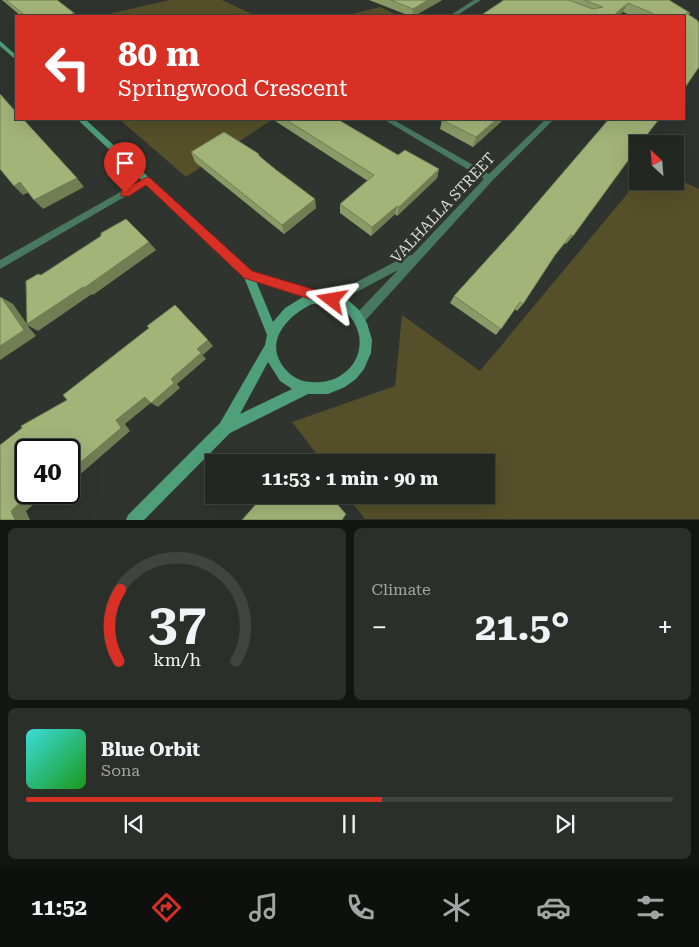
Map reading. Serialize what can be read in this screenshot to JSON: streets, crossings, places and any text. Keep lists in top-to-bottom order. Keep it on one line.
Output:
{"streets":{"street":["VALHALLA STREET"]},"north":"top left","page":{"turn":["80 m","Springwood Crescent"],"limit":"40","trip":"11:53 · 1 min · 90 m","tile":"Climate","heat":["−","21.5°","+"],"song":["Blue Orbit","Sona"],"tabs":"11:52","gauge":["37","km/h"]}}
